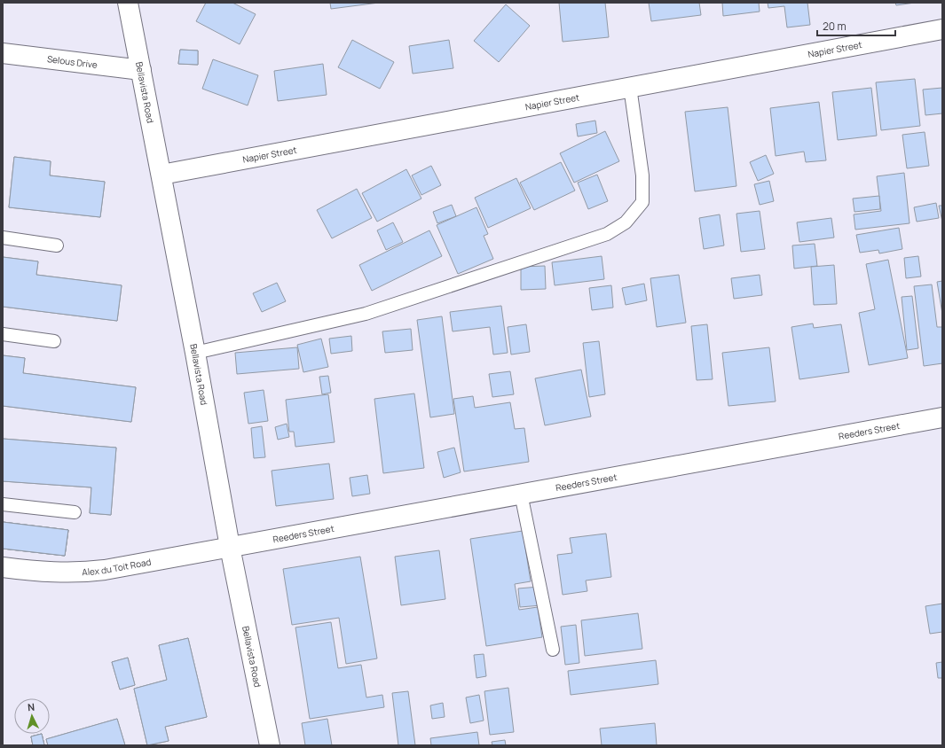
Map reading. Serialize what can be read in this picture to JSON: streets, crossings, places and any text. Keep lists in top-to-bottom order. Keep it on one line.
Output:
{"streets":{"street":["Napier Street","Selous Drive","Bellavista Road","Reeders Street","Alex du Toit Road"]},"crossings":[["Napier Street","Bellavista Road"],["Selous Drive","Bellavista Road"],["Bellavista Road","Reeders Street"],["Bellavista Road","Alex du Toit Road"],["Reeders Street","Alex du Toit Road"]],"scale_bar":"20 m","north":"top"}
